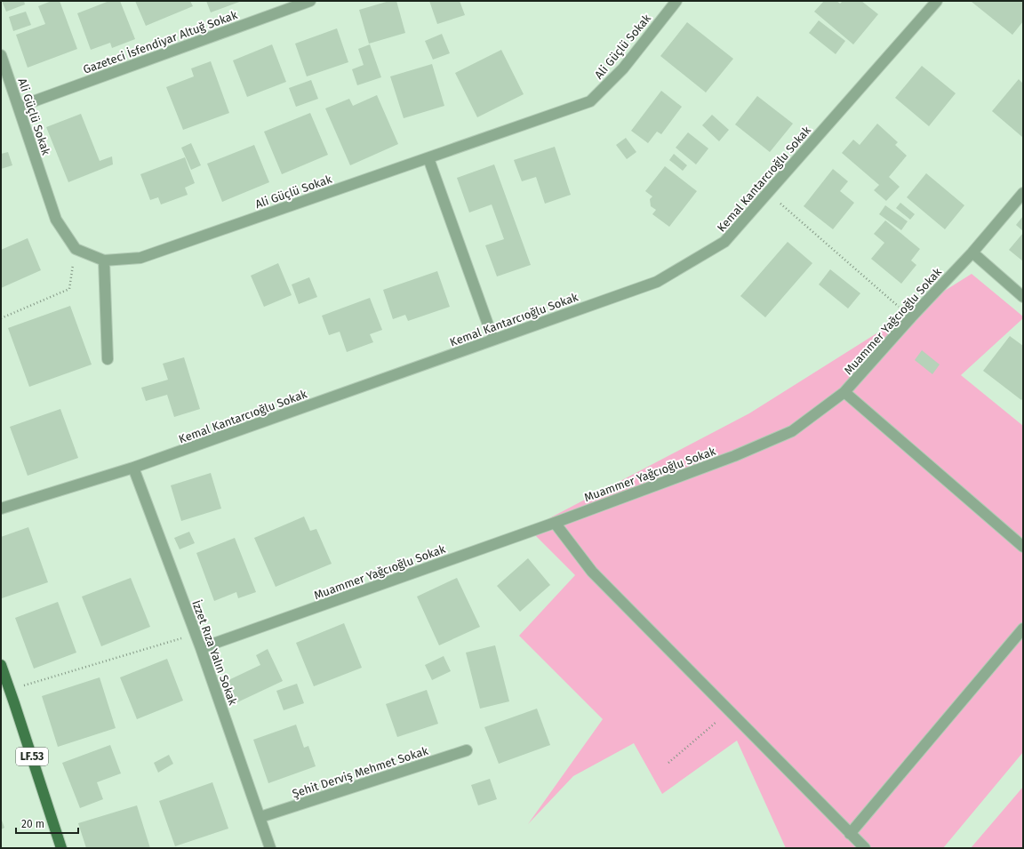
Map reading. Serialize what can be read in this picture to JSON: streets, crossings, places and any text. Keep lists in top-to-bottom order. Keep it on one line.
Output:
{"streets":{"main road":["LF.53"],"street":["Gazeteci İsfendiyar Altuğ Sokak","Ali Güçlü Sokak","Kemal Kantarcıoğlu Sokak","Muammer Yağcıoğlu Sokak","İzzet Rıza Yalın Sokak","Şehit Derviş Mehmet Sokak"]},"crossings":[["Gazeteci İsfendiyar Altuğ Sokak","Ali Güçlü Sokak"],["Kemal Kantarcıoğlu Sokak","İzzet Rıza Yalın Sokak"],["Muammer Yağcıoğlu Sokak","İzzet Rıza Yalın Sokak"],["İzzet Rıza Yalın Sokak","Şehit Derviş Mehmet Sokak"]],"scale_bar":"20 m"}
